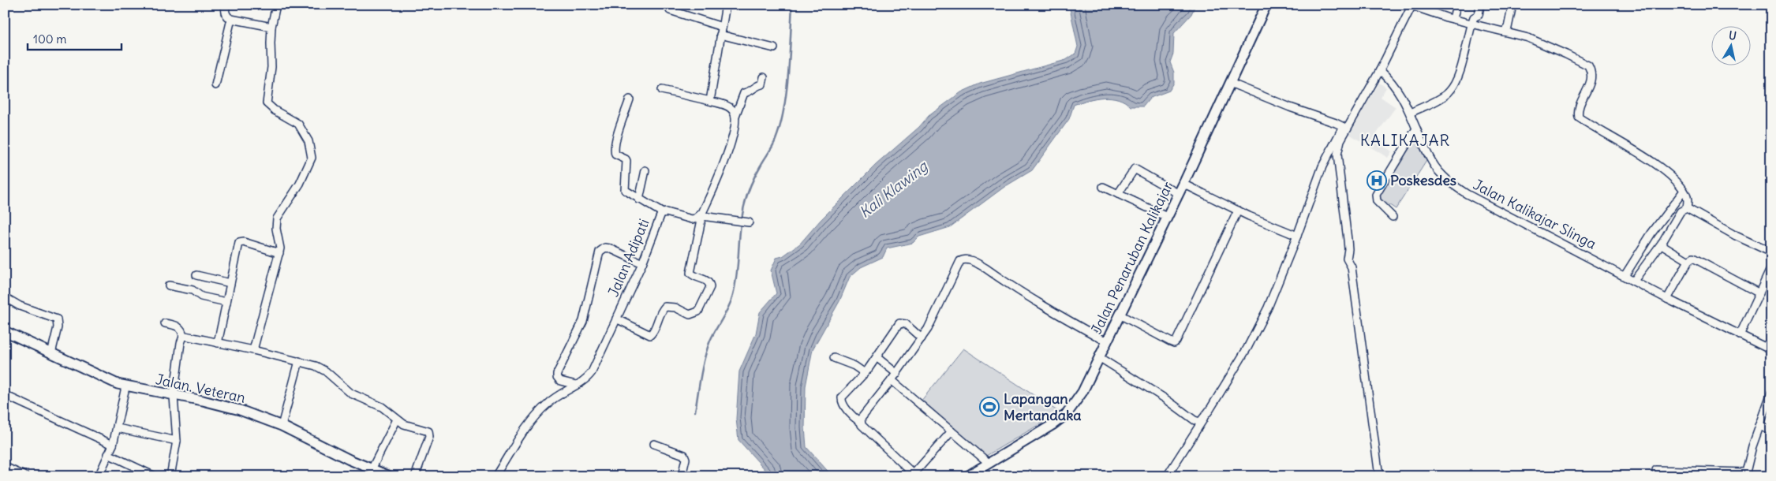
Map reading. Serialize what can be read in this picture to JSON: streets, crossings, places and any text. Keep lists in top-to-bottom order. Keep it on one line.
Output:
{"streets":{"street":["Jalan Kalikajar Slinga","Jalan Adipati","Jalan Penaruban Kalikajar","Jalan. Veteran"]},"districts":["KALIKAJAR"],"water":["Kali Klawing"],"places":{"hospital":["Poskesdes"],"sports":["Lapangan Mertandaka"]},"scale_bar":"100 m","north":"top"}
